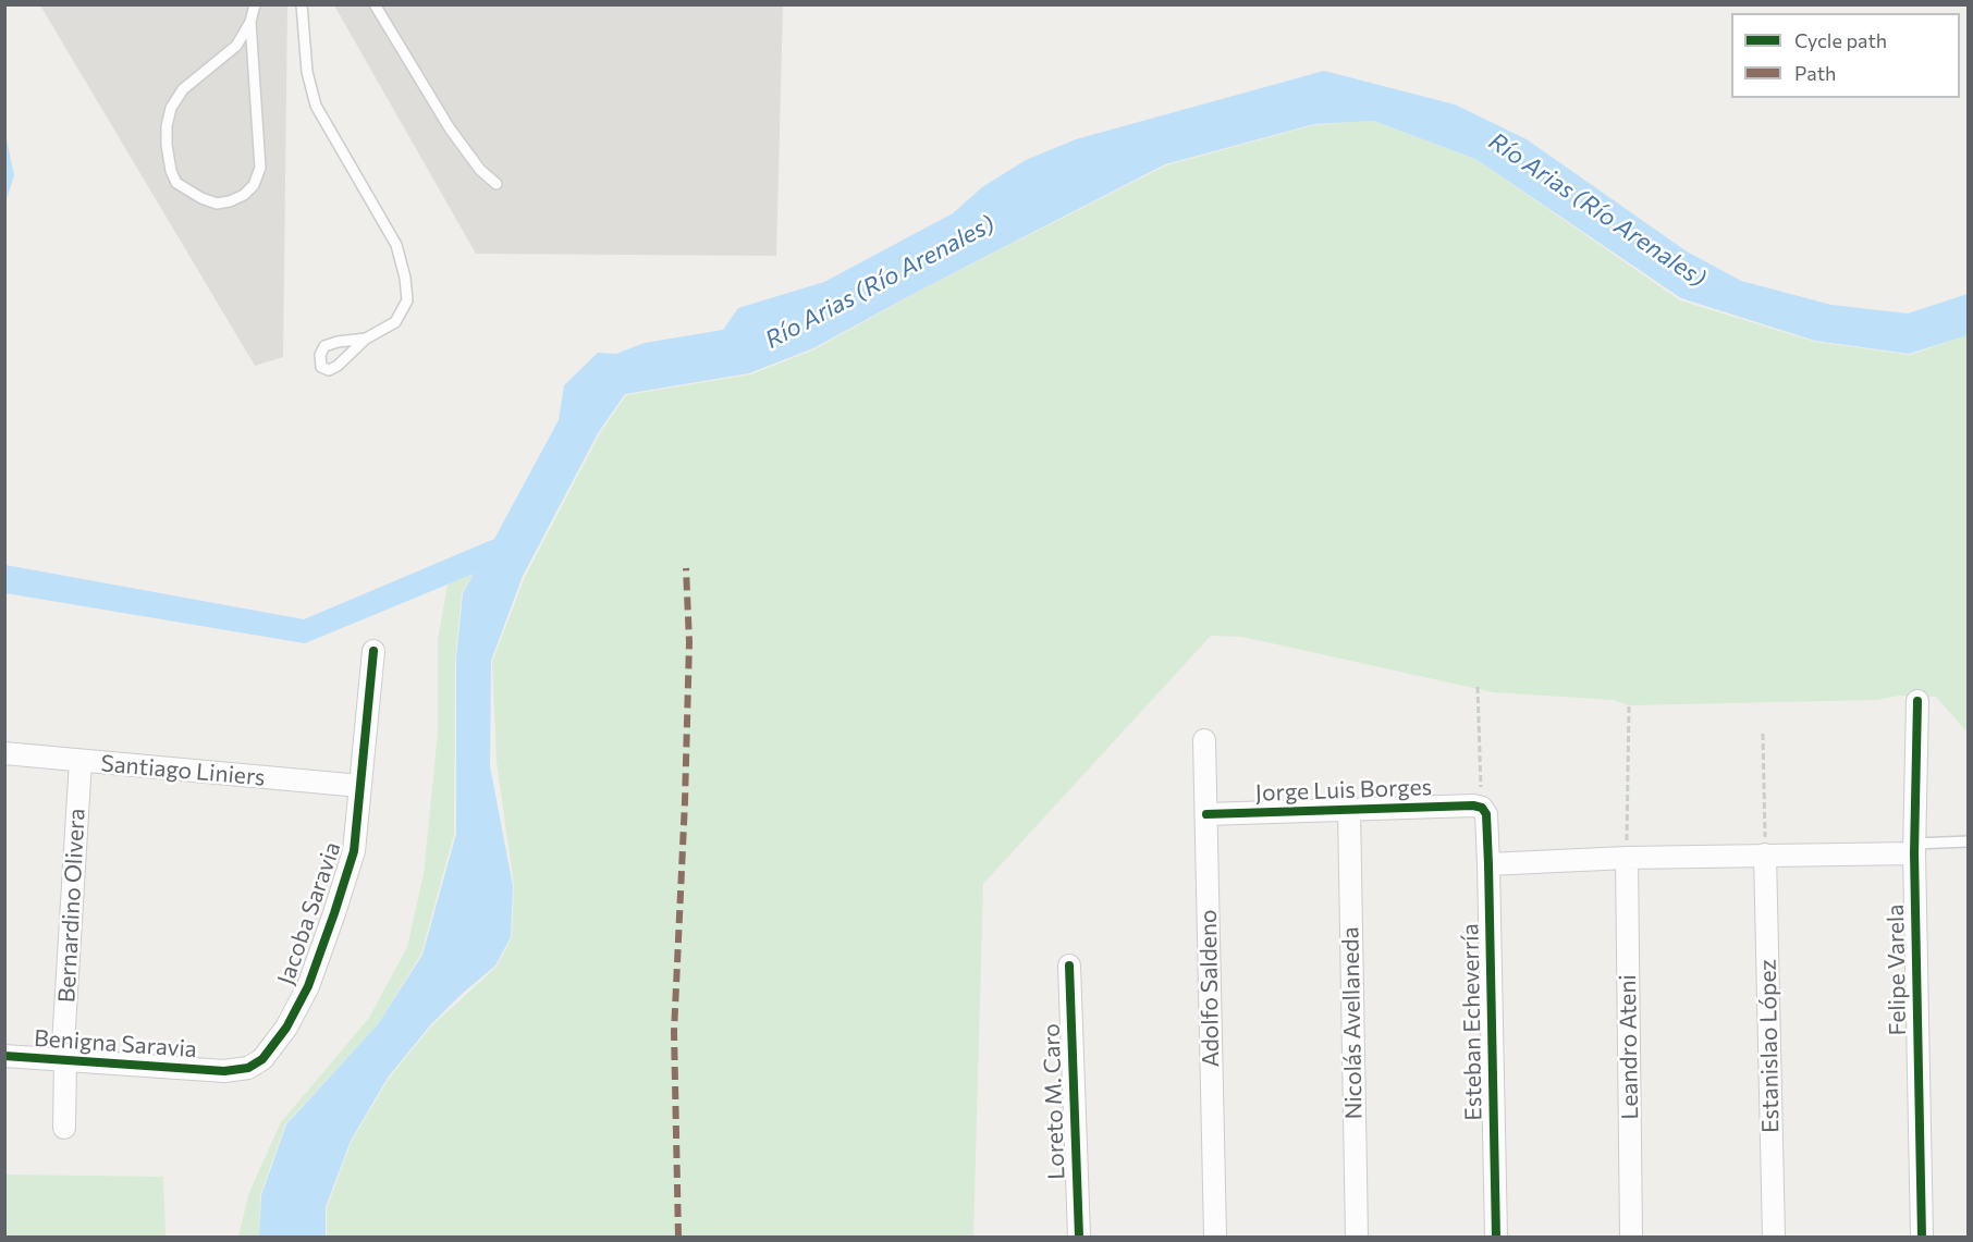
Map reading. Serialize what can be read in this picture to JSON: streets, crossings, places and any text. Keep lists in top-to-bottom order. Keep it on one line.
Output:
{"streets":{"street":["Santiago Liniers","Jorge Luis Borges","Bernardino Olivera","Jacoba Saravia","Felipe Varela","Adolfo Saldeno","Esteban Echeverría","Nicolás Avellaneda","Benigna Saravia","Estanislao López","Leandro Ateni","Loreto M. Caro"]},"crossings":[["Santiago Liniers","Bernardino Olivera"],["Santiago Liniers","Jacoba Saravia"],["Jorge Luis Borges","Adolfo Saldeno"],["Jorge Luis Borges","Esteban Echeverría"],["Jorge Luis Borges","Nicolás Avellaneda"],["Bernardino Olivera","Benigna Saravia"],["Jacoba Saravia","Benigna Saravia"]],"water":["Río Arias (Río Arenales)"],"legend":["Cycle path","Path"]}
